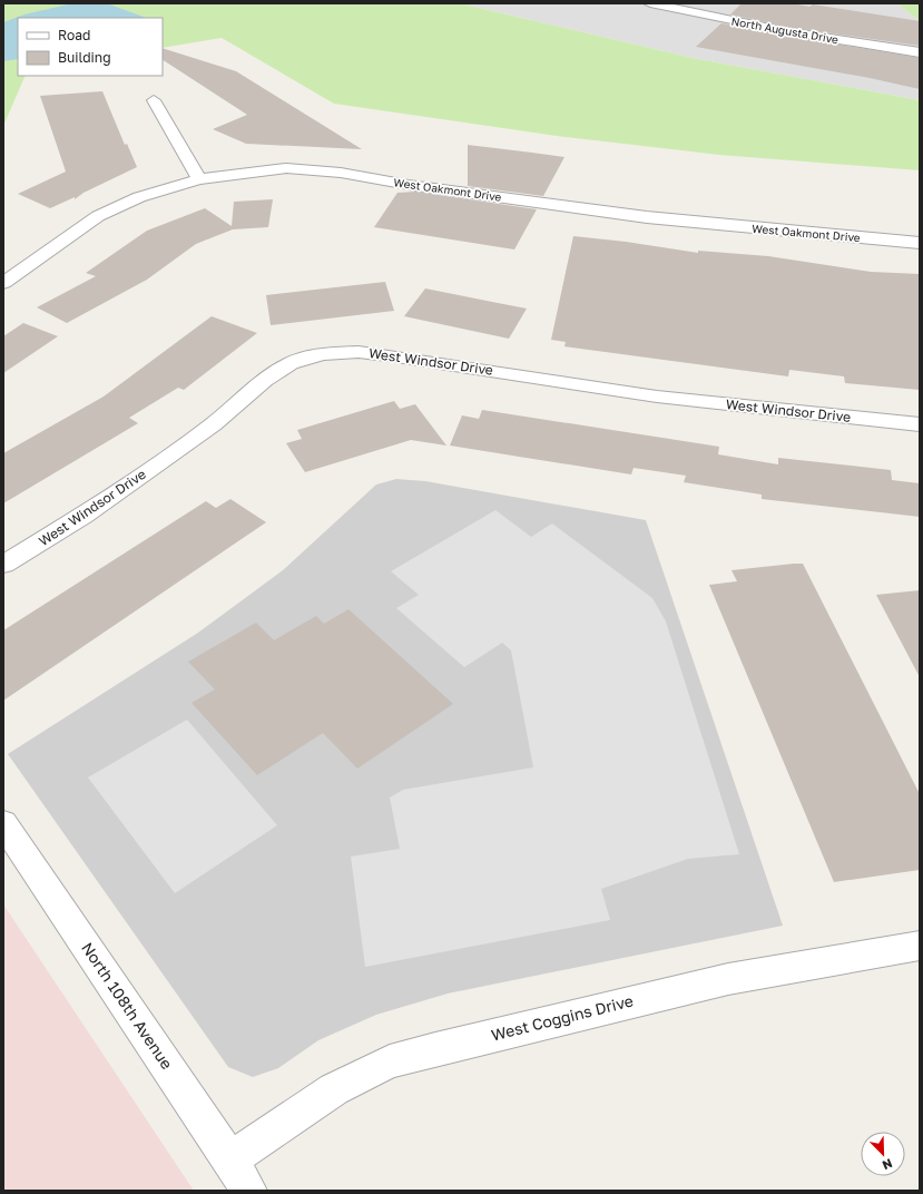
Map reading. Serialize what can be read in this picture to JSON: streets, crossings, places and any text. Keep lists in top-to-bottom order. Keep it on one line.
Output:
{"streets":{"street":["North Augusta Drive","West Oakmont Drive","West Windsor Drive","North 108th Avenue","West Coggins Drive"]},"crossings":[["North 108th Avenue","West Coggins Drive"]],"legend":["Road","Building"],"north":"bottom right"}
